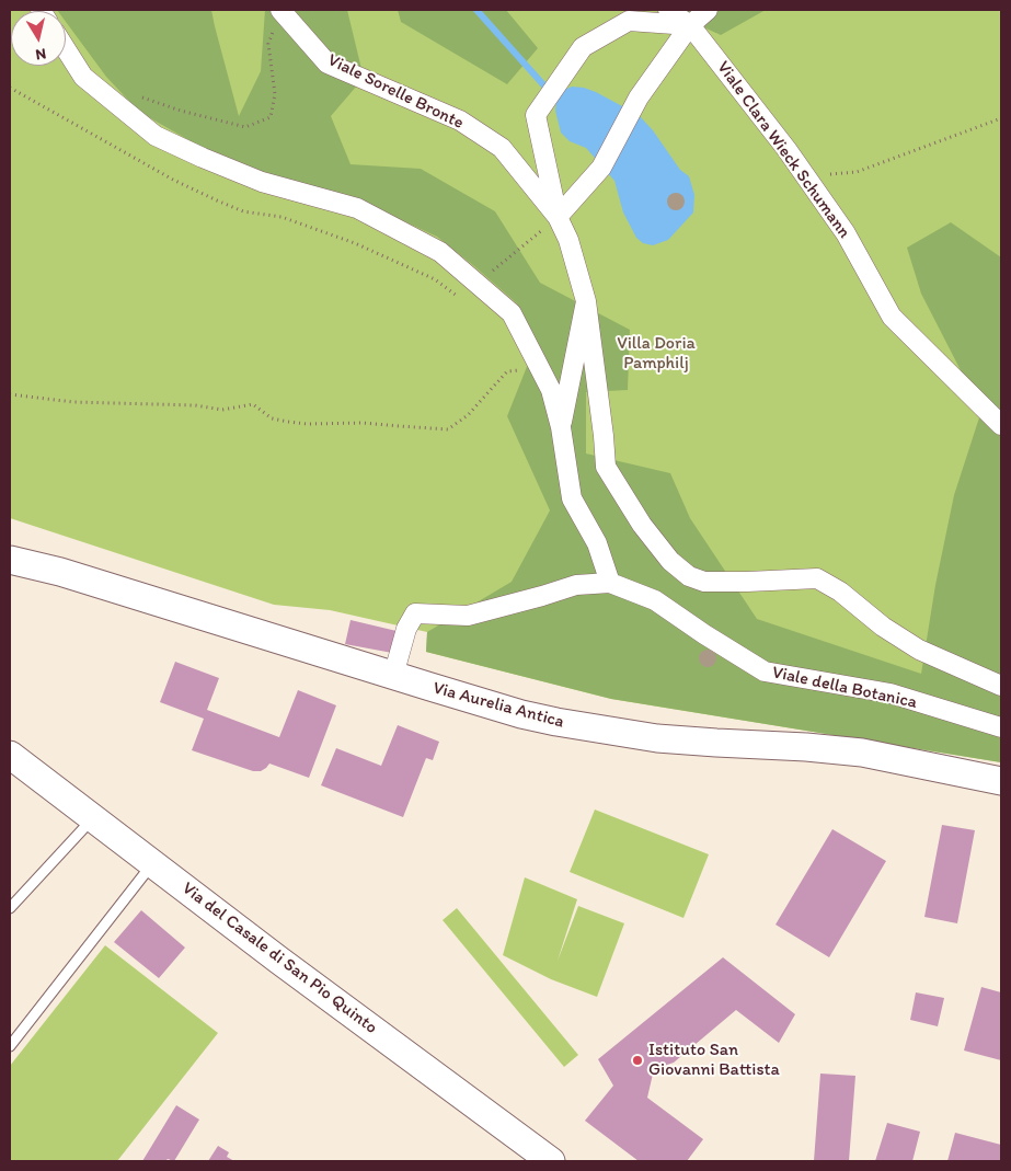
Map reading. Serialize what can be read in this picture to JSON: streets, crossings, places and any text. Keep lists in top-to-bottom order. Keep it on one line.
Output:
{"streets":{"street":["Viale Sorelle Bronte","Viale Clara Wieck Schumann","Viale della Botanica","Via Aurelia Antica","Via del Casale di San Pio Quinto"]},"parks":["Villa Doria Pamphilj"],"places":["Istituto San Giovanni Battista"],"north":"bottom"}
